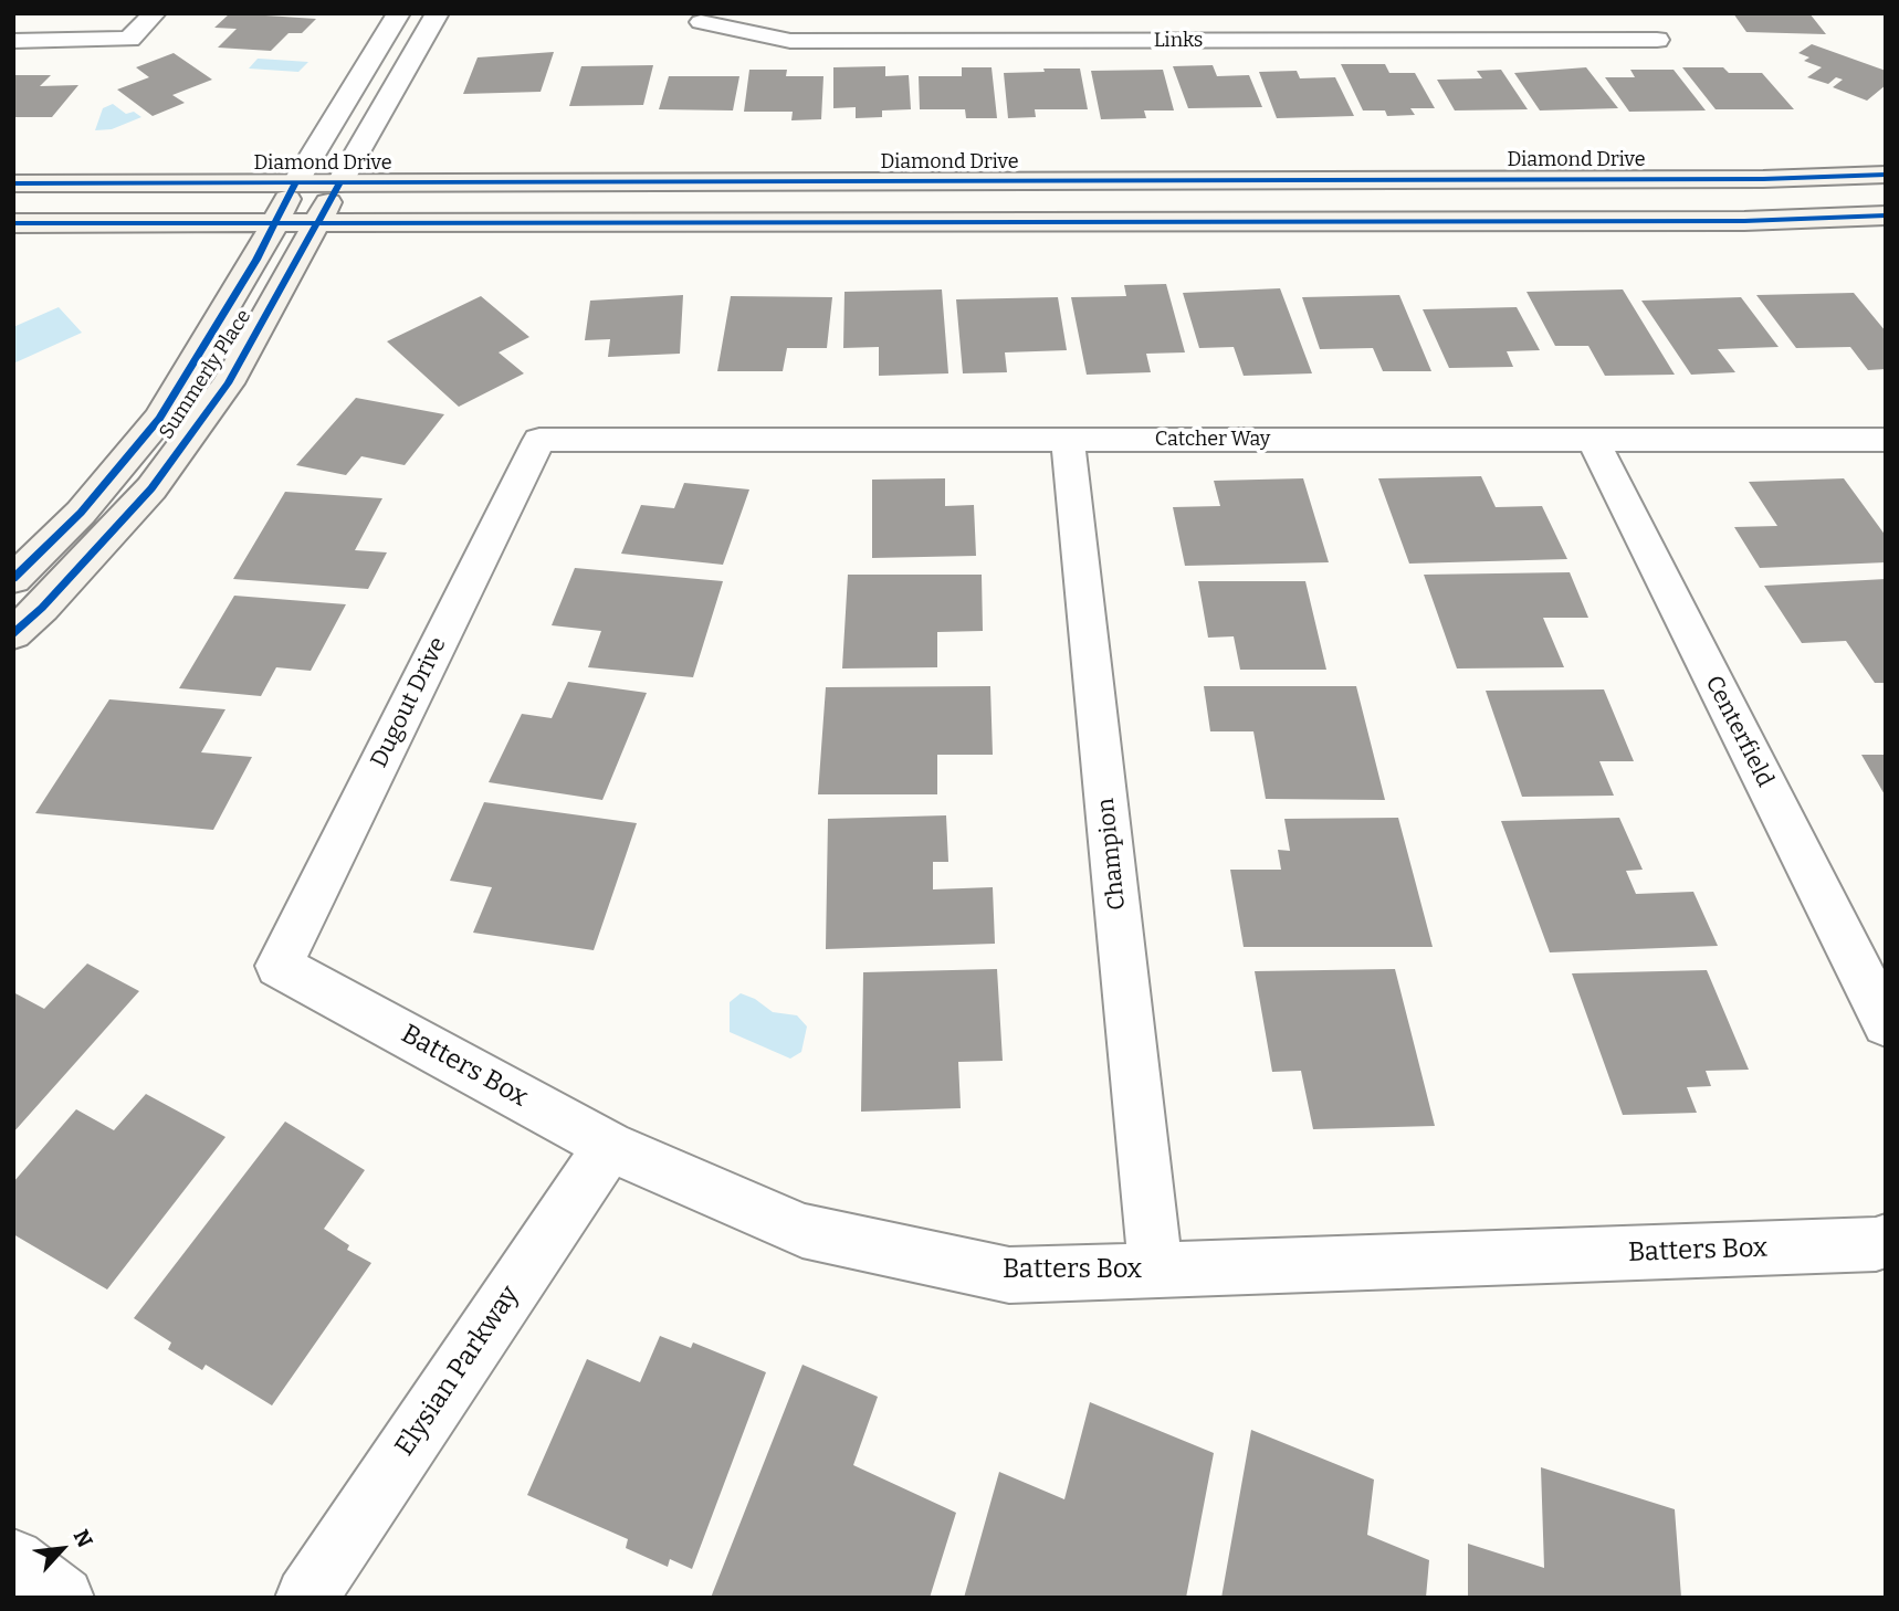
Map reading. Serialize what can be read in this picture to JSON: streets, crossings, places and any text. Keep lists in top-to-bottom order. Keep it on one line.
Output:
{"streets":{"street":["Links","Diamond Drive","Summerly Place","Catcher Way","Dugout Drive","Centerfield","Champion","Batters Box","Elysian Parkway"]},"crossings":[["Diamond Drive","Summerly Place"],["Catcher Way","Dugout Drive"],["Catcher Way","Centerfield"],["Catcher Way","Champion"],["Dugout Drive","Batters Box"],["Champion","Batters Box"],["Batters Box","Elysian Parkway"]],"north":"top right"}
